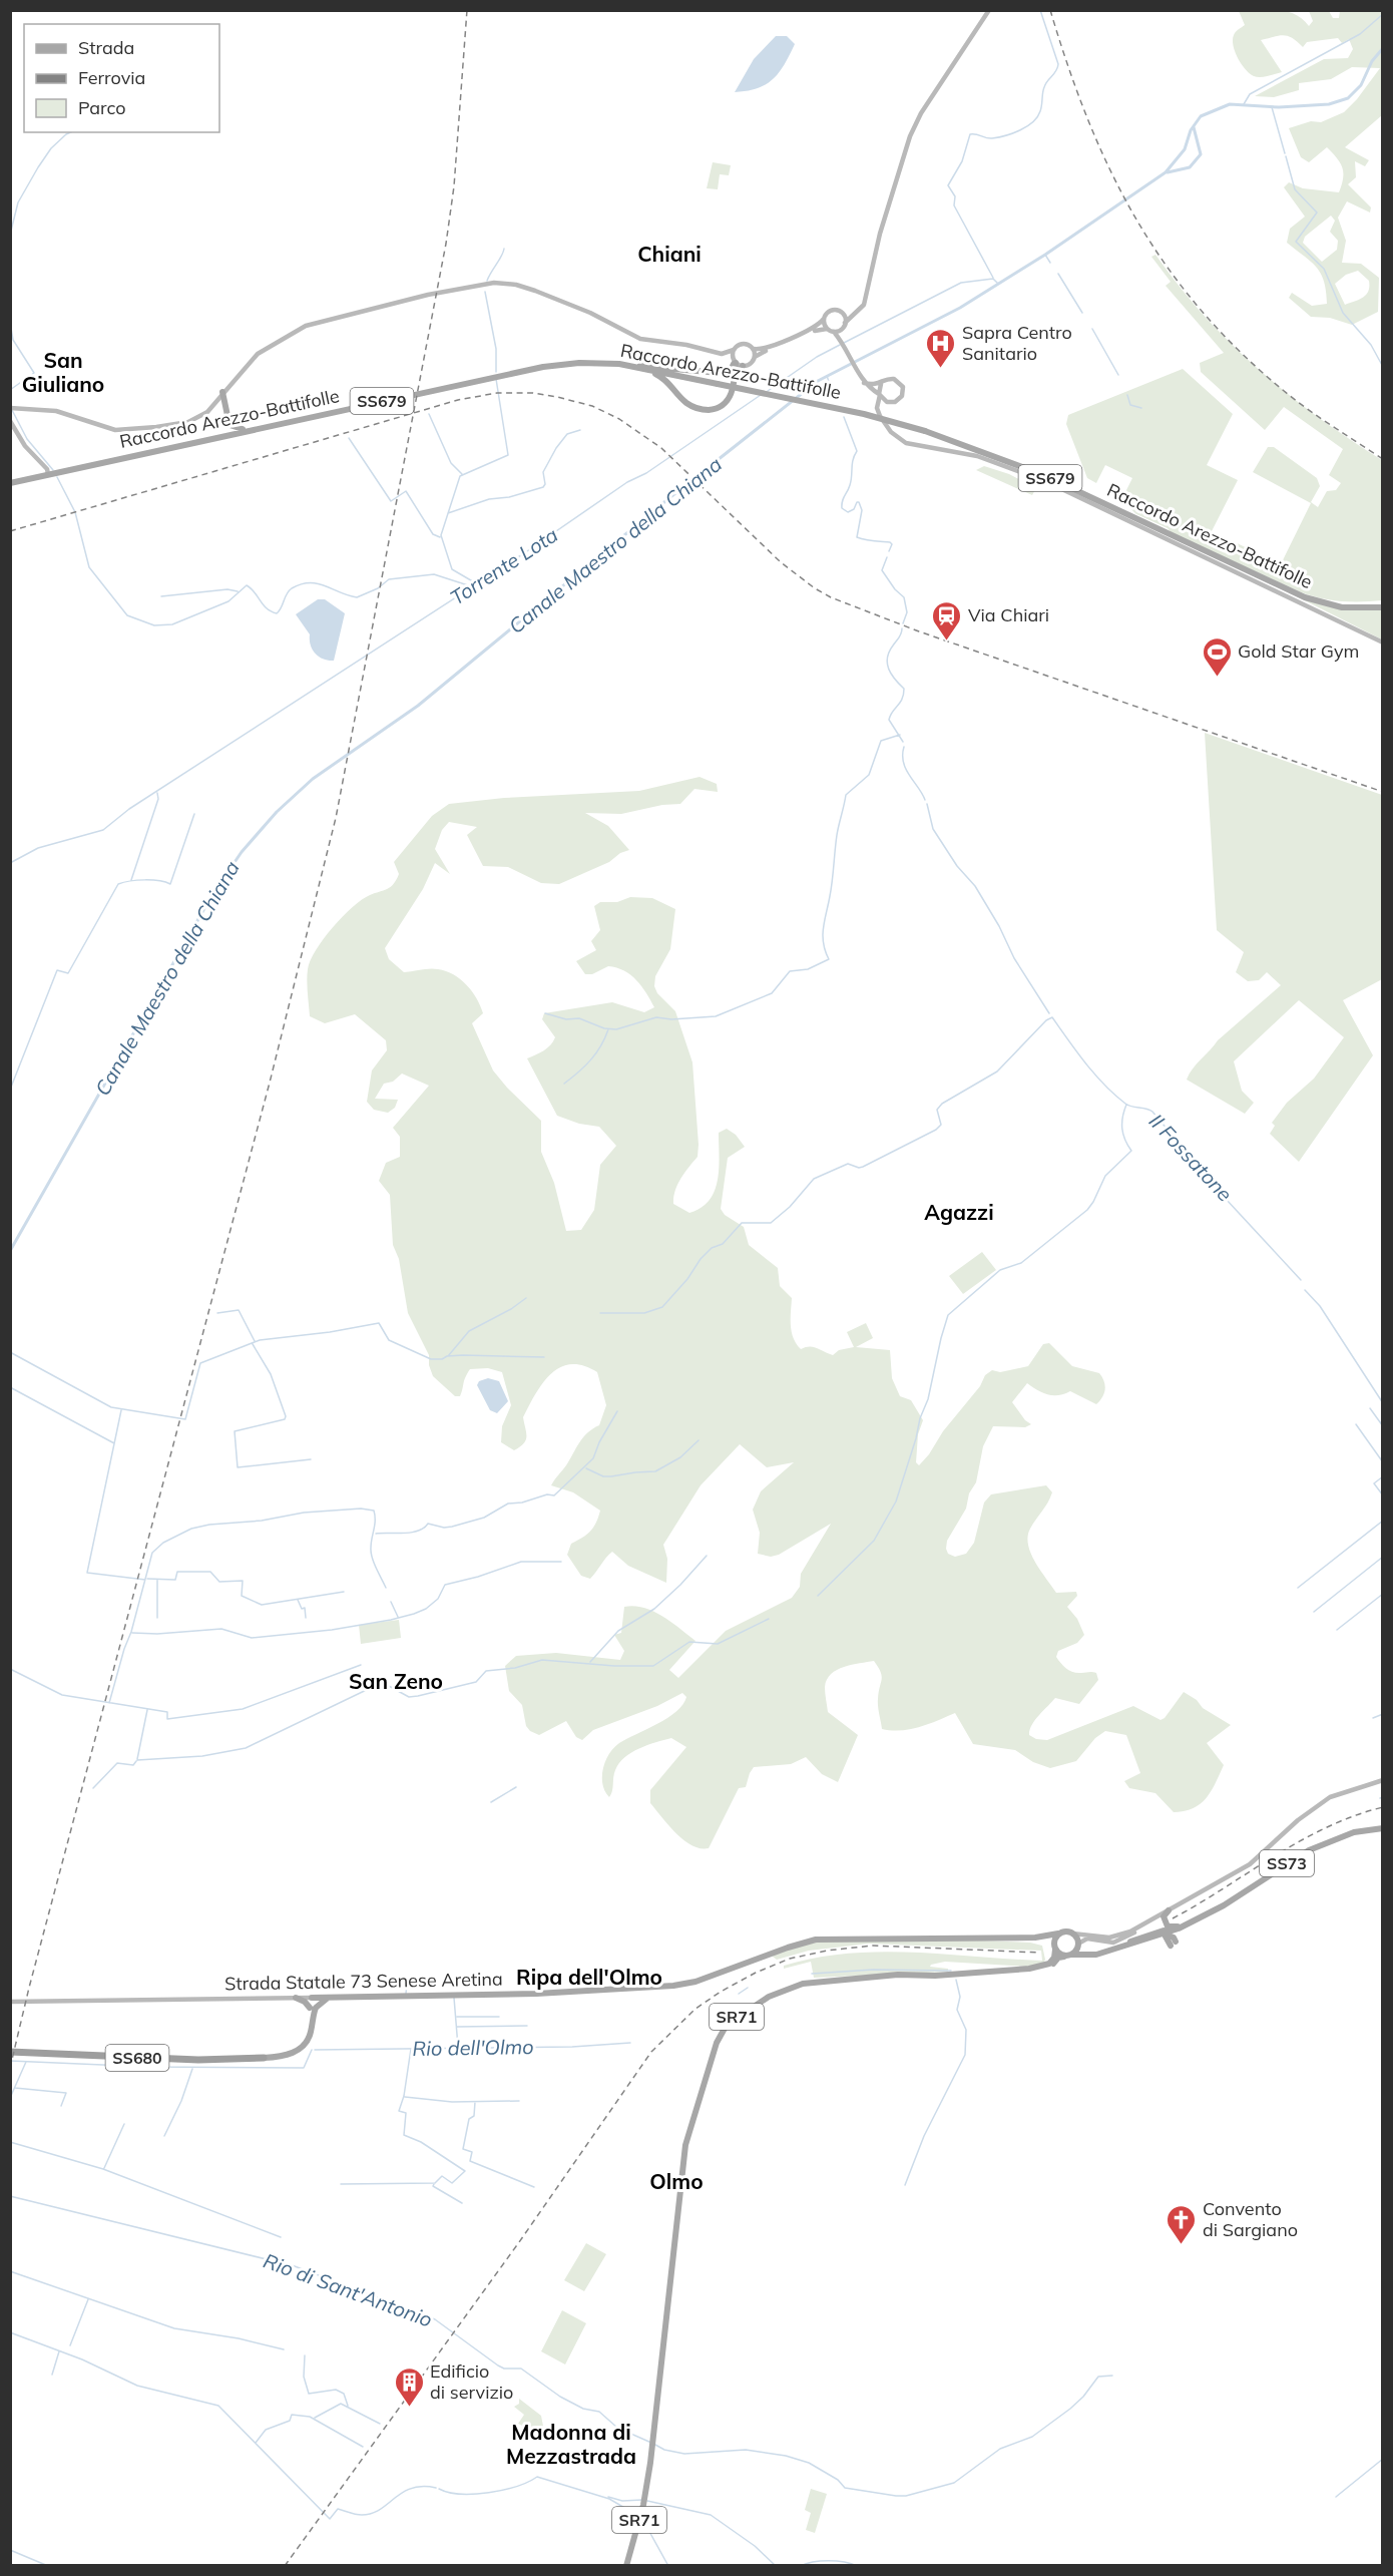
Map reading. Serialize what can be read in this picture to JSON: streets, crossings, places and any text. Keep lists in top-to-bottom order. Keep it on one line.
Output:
{"streets":{"highway":["SS680"],"main road":["Raccordo Arezzo-Battifolle","SS679","SS73","Strada Statale 73 Senese Aretina","SR71"]},"crossings":[["SS73","Strada Statale 73 Senese Aretina"],["SS73","SR71"],["Strada Statale 73 Senese Aretina","SR71"],["Strada Statale 73 Senese Aretina","SS680"]],"districts":["Chiani","San Giuliano","Agazzi","San Zeno","Ripa dell'Olmo","Olmo","Madonna di Mezzastrada"],"water":["Canale Maestro della Chiana","Torrente Lota","Il Fossatone","Rio dell'Olmo","Rio di Sant'Antonio"],"places":{"hospital":["Sapra Centro Sanitario"],"station":["Via Chiari"],"sports":["Gold Star Gym"],"church":["Convento di Sargiano"],"building":["Edificio di servizio"]},"legend":["Strada","Ferrovia","Parco"]}
